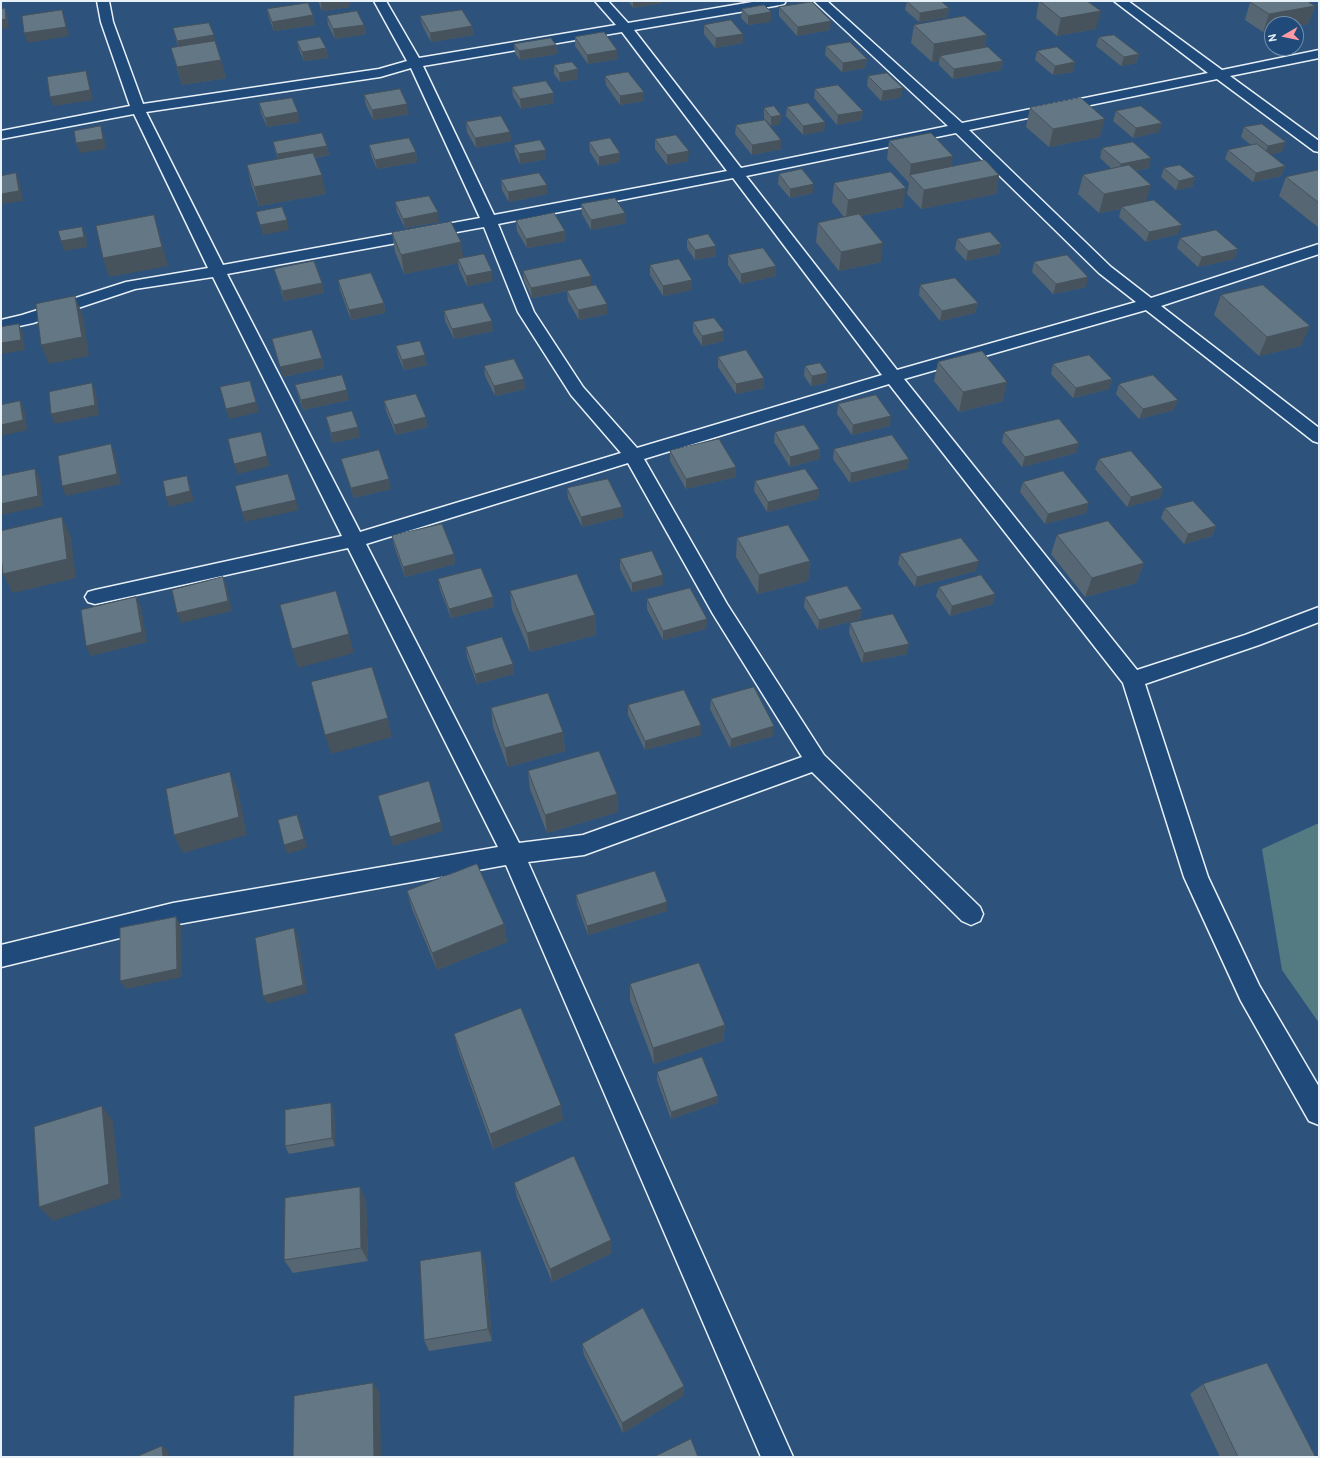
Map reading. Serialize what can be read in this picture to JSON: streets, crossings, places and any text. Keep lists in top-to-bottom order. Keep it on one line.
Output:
{"north":"left"}
